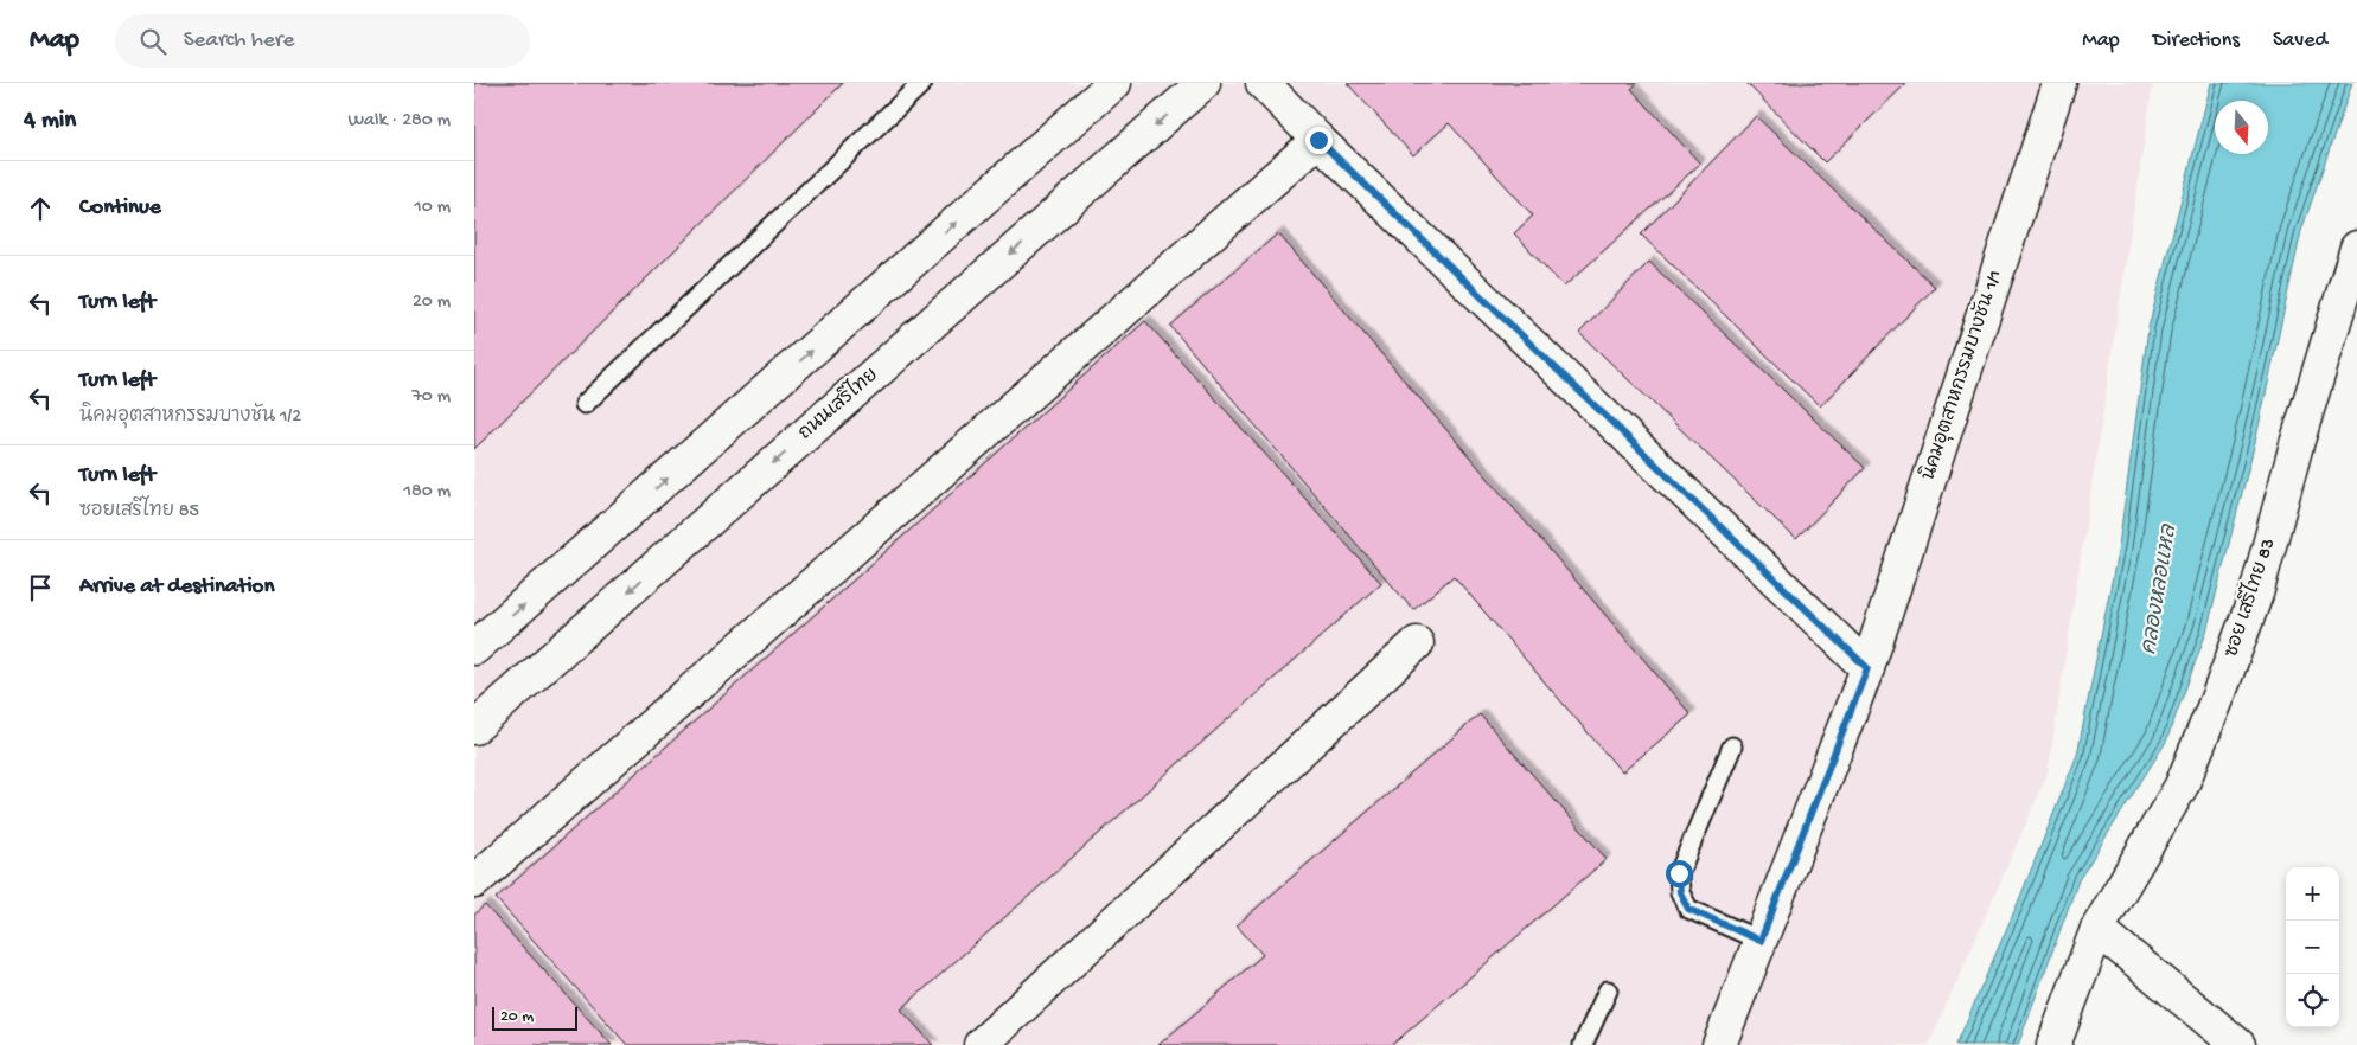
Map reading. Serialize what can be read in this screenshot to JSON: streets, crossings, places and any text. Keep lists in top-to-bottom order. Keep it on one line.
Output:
{"streets":{"street":["นิคมอุตสาหกรรมบางชัน 1/1","ถนนเสรีไทย","ซอย เสรีไทย 83"]},"water":["คลองหลอแหล"],"scale_bar":"20 m","north":"bottom","page":{"header":"Map","search":"Search here","nav":["Map","Directions","Saved"],"heading":["4 min","Walk · 280 m"],"list":[["Continue","10 m"],["Turn left","20 m"],["Turn left","นิคมอุตสาหกรรมบางชัน 1/2","70 m"],["Turn left","ซอยเสรีไทย 85","180 m"],"Arrive at destination"],"map_buttons":["+","−"],"scale":"20 m"}}
